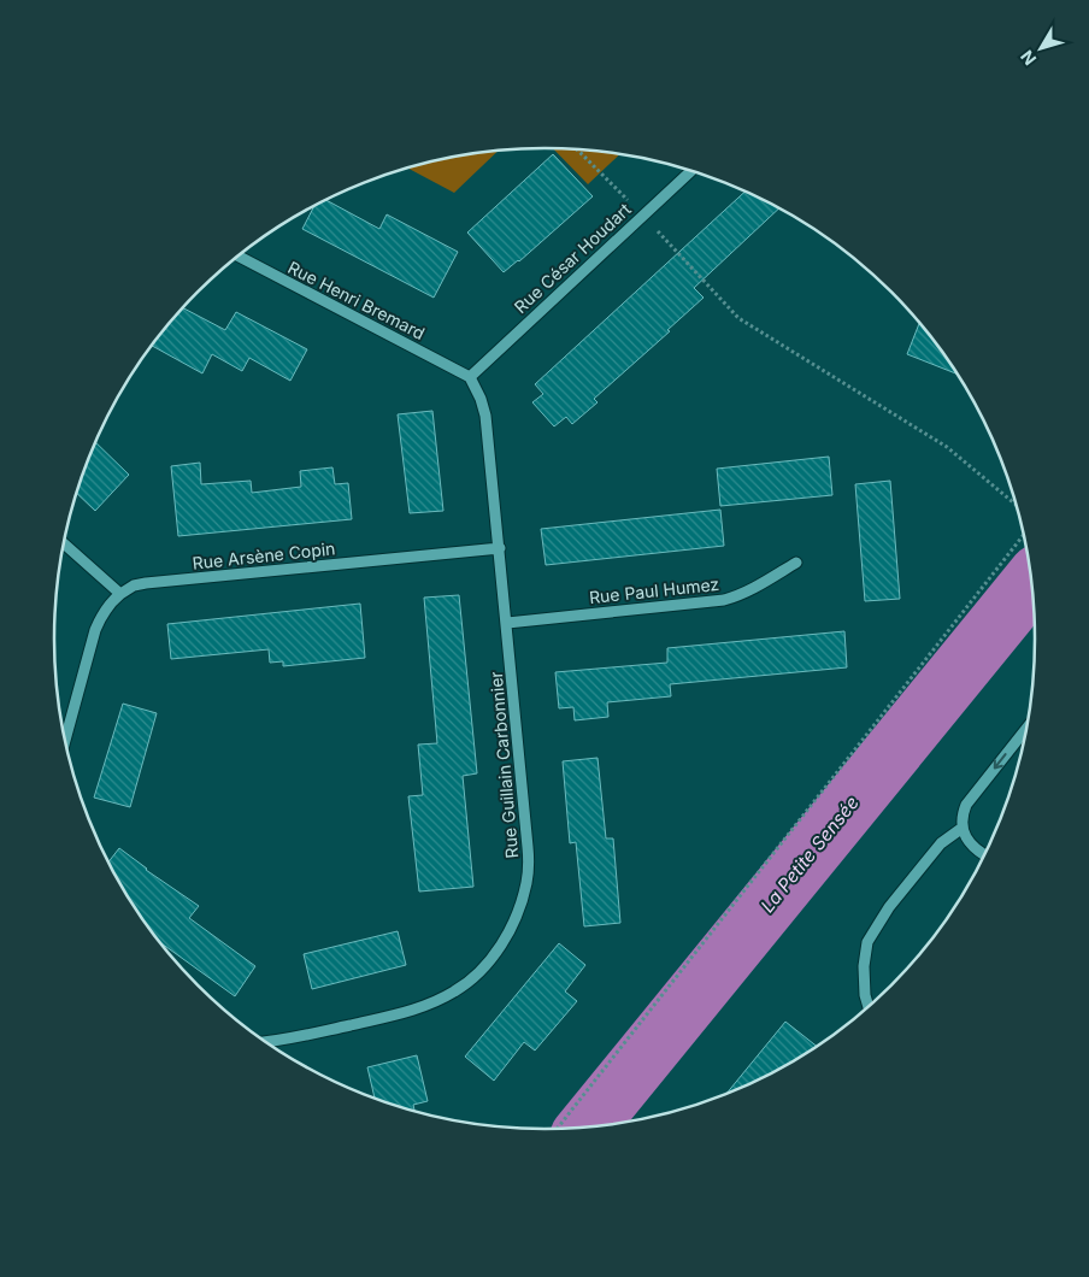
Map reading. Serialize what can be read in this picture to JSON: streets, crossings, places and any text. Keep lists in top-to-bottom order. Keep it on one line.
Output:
{"streets":{"street":["Rue César Houdart","Rue Henri Bremard","Rue Arsène Copin","Rue Paul Humez","Rue Guillain Carbonnier"]},"crossings":[["Rue César Houdart","Rue Henri Bremard"],["Rue César Houdart","Rue Guillain Carbonnier"],["Rue Henri Bremard","Rue Guillain Carbonnier"],["Rue Arsène Copin","Rue Guillain Carbonnier"],["Rue Paul Humez","Rue Guillain Carbonnier"]],"water":["La Petite Sensée"],"north":"bottom left"}
